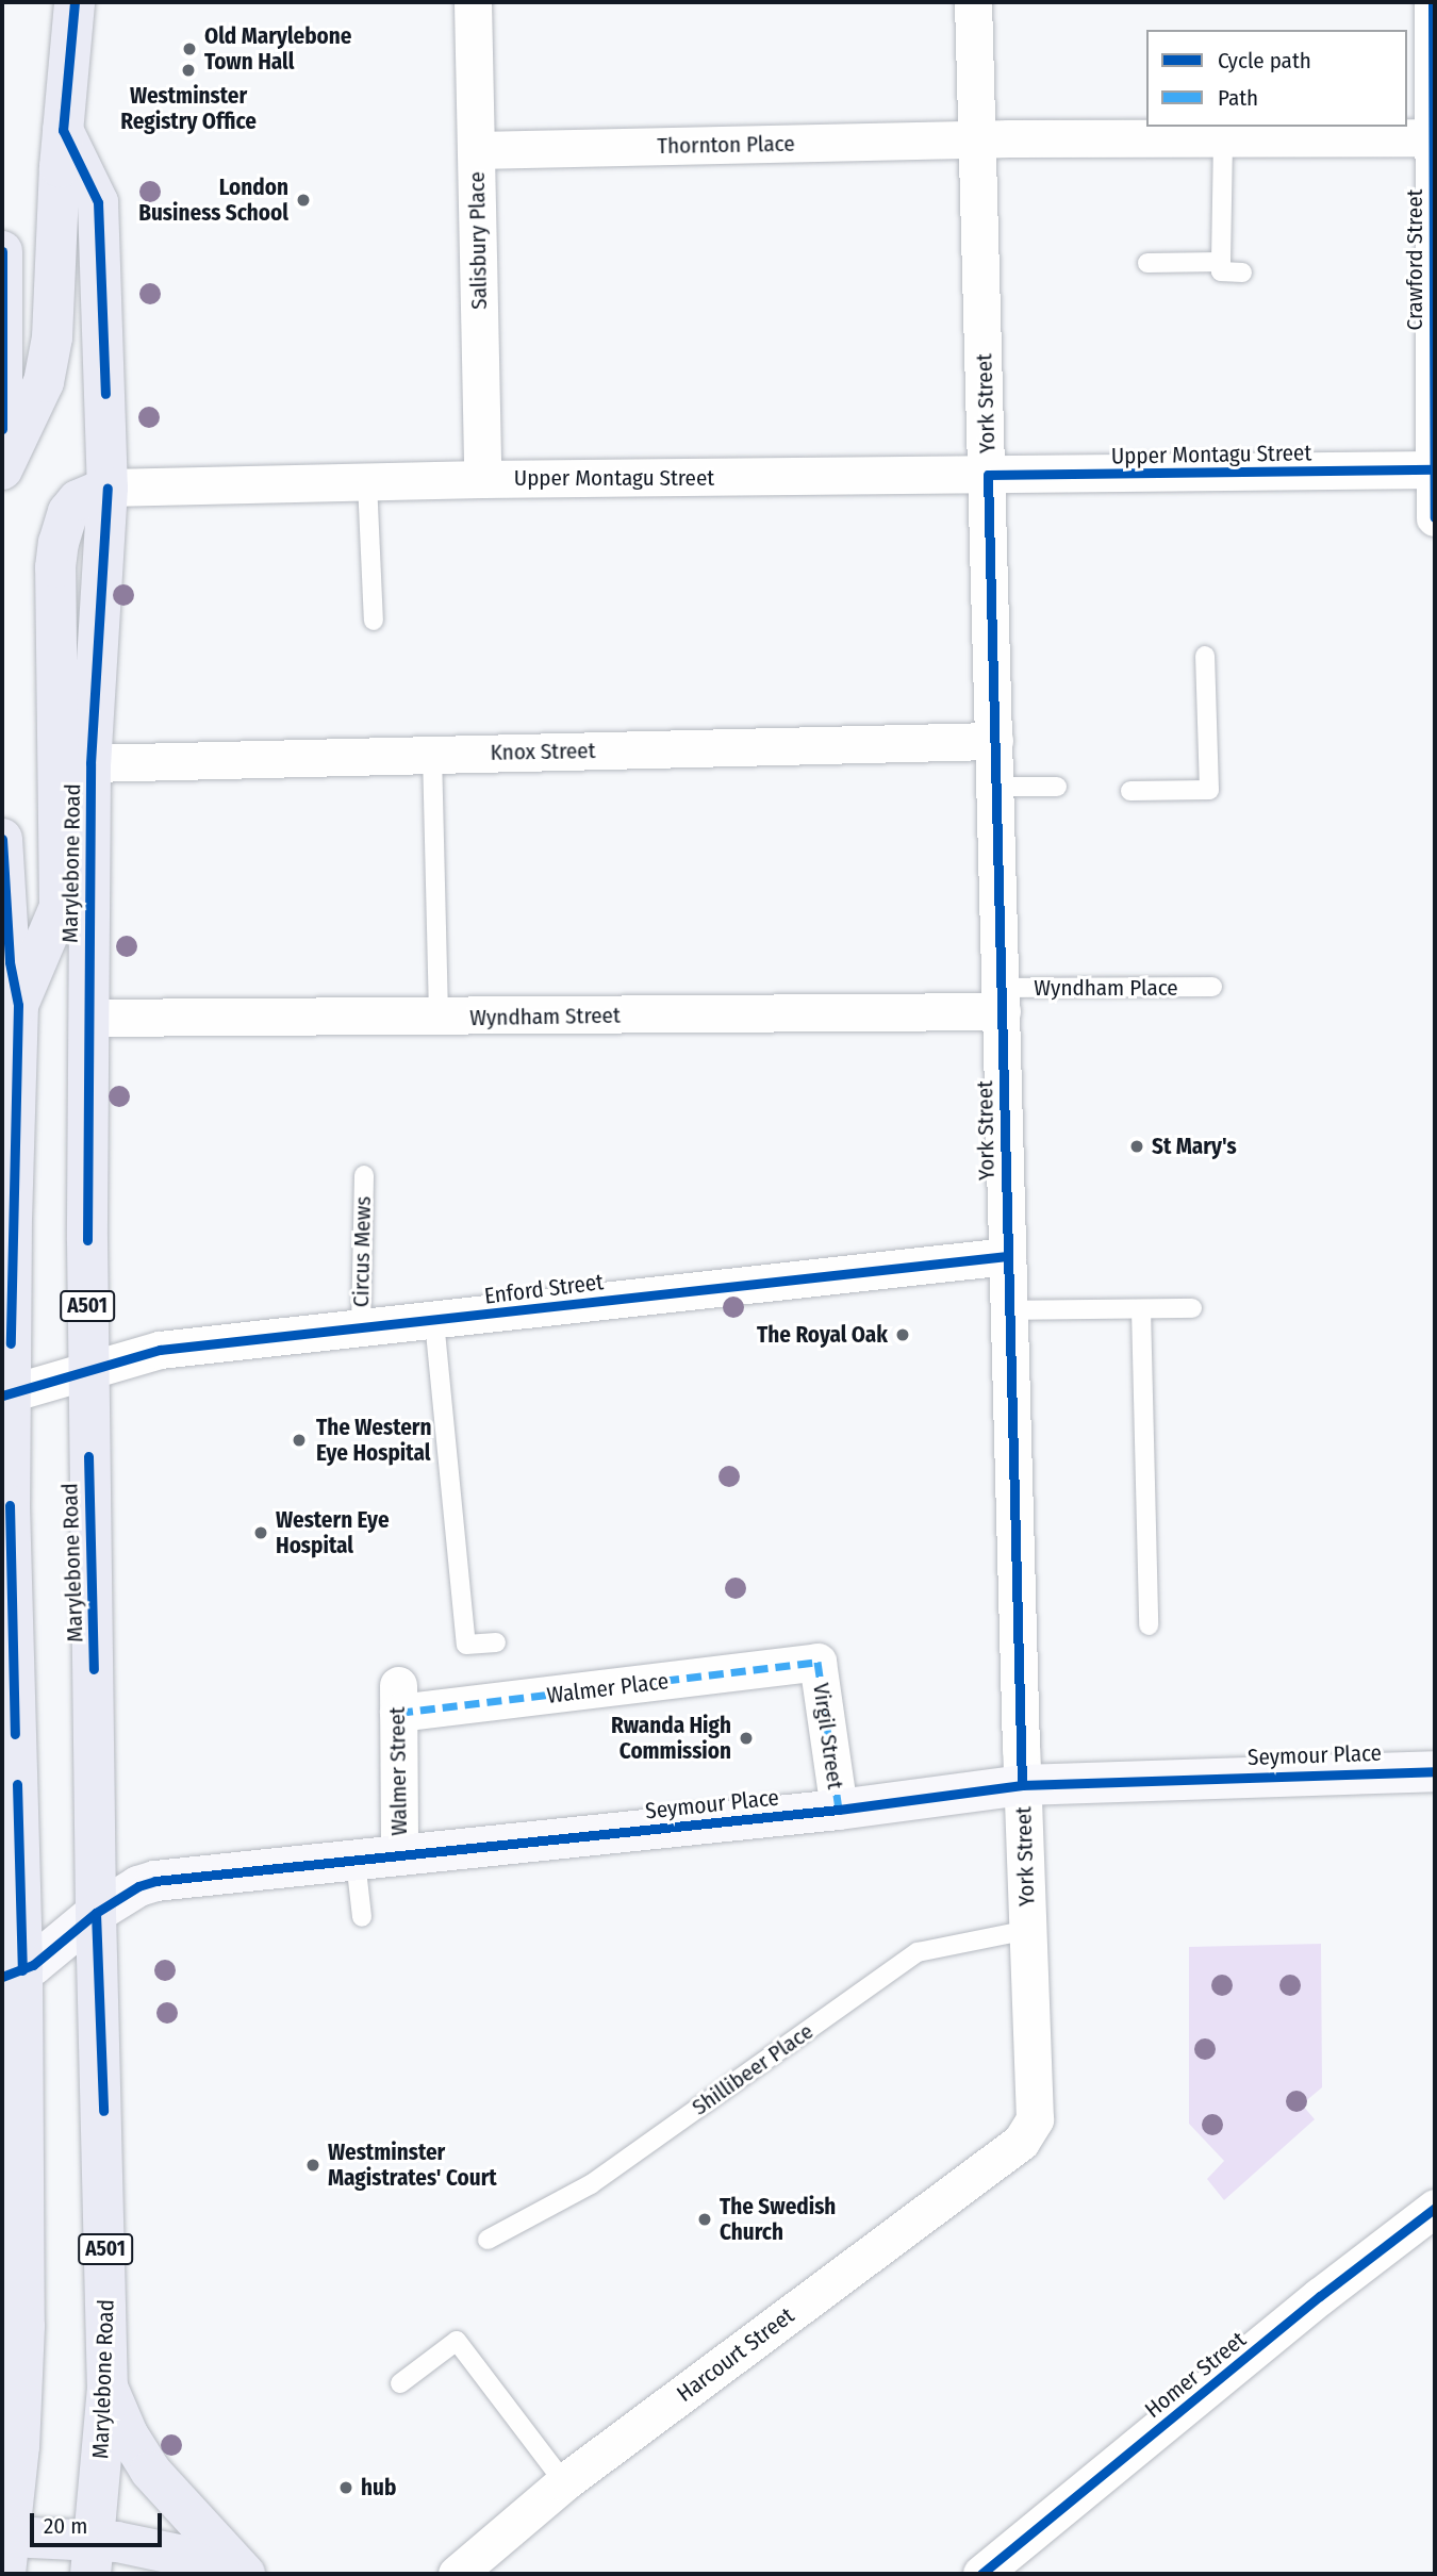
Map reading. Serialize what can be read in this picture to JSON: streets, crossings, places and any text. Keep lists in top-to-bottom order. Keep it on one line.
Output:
{"streets":{"highway":["Marylebone Road","A501"],"street":["Thornton Place","Salisbury Place","Crawford Street","York Street","Upper Montagu Street","Knox Street","Wyndham Street","Enford Street","Walmer Place","Virgil Street","Seymour Place","Walmer Street","Harcourt Street","Homer Street"],"lane":["Wyndham Place","Circus Mews","Shillibeer Place"]},"crossings":[["Thornton Place","Salisbury Place"],["Thornton Place","Crawford Street"],["Thornton Place","York Street"],["Salisbury Place","Upper Montagu Street"],["Crawford Street","Upper Montagu Street"],["York Street","Upper Montagu Street"],["York Street","Knox Street"],["York Street","Wyndham Place"],["York Street","Wyndham Street"],["York Street","Enford Street"],["York Street","Seymour Place"],["York Street","Shillibeer Place"],["York Street","Harcourt Street"],["Upper Montagu Street","Marylebone Road"],["Knox Street","Marylebone Road"],["Marylebone Road","Wyndham Street"],["Marylebone Road","Enford Street"],["Marylebone Road","A501"],["Marylebone Road","Seymour Place"],["Wyndham Place","Wyndham Street"],["Circus Mews","Enford Street"],["Walmer Place","Virgil Street"],["Walmer Place","Walmer Street"],["Virgil Street","Seymour Place"],["Seymour Place","Walmer Street"]],"places":["Old Marylebone Town Hall","Westminster Registry Office","London Business School","St Mary's","The Royal Oak","The Western Eye Hospital","Western Eye Hospital","Rwanda High Commission","Westminster Magistrates' Court","The Swedish Church","hub"],"legend":["Cycle path","Path"],"scale_bar":"20 m"}
